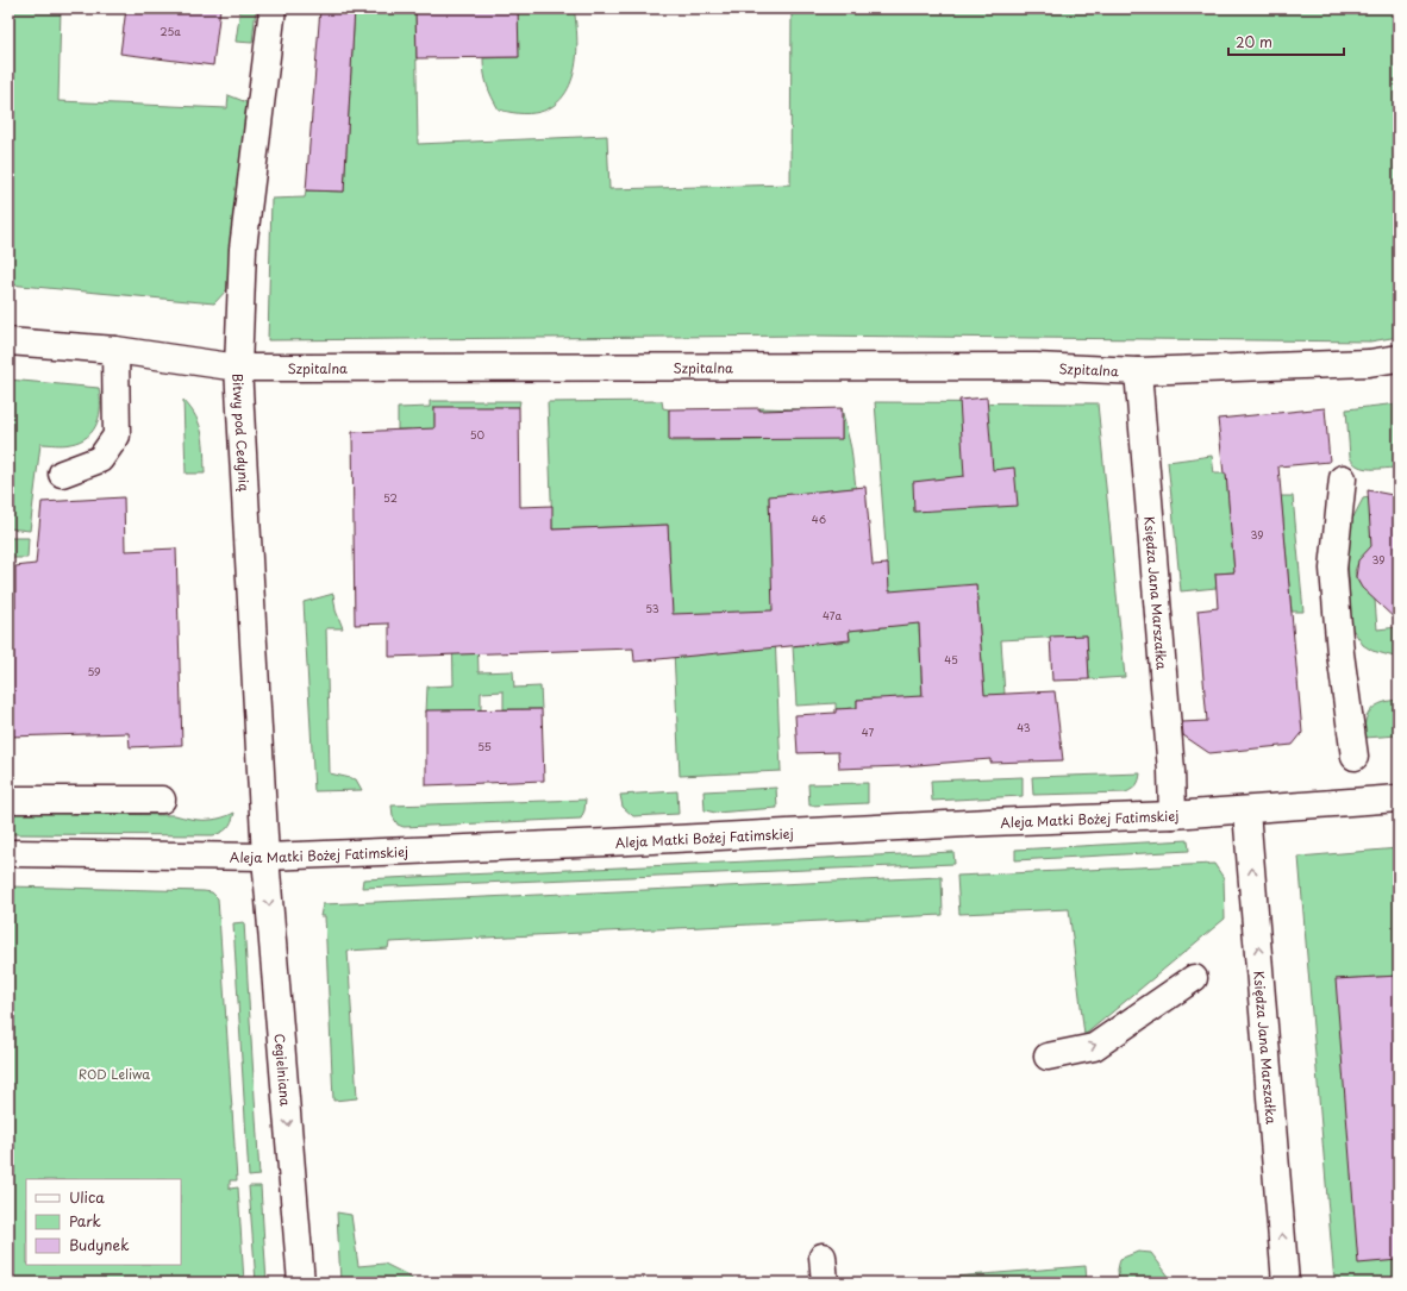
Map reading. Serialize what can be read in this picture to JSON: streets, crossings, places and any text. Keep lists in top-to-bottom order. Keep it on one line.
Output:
{"streets":{"street":["Szpitalna","Bitwy pod Cedynią","Księdza Jana Marszałka","Aleja Matki Bożej Fatimskiej","Cegielniana"]},"crossings":[["Szpitalna","Bitwy pod Cedynią"],["Szpitalna","Księdza Jana Marszałka"],["Bitwy pod Cedynią","Aleja Matki Bożej Fatimskiej"],["Bitwy pod Cedynią","Cegielniana"],["Księdza Jana Marszałka","Aleja Matki Bożej Fatimskiej"],["Aleja Matki Bożej Fatimskiej","Cegielniana"]],"one_way":["Księdza Jana Marszałka","Cegielniana"],"parks":["ROD Leliwa"],"house_numbers":["25a","50","52","46","39","39","53","47a","45","59","43","47","55"],"legend":["Ulica","Park","Budynek"],"scale_bar":"20 m"}
